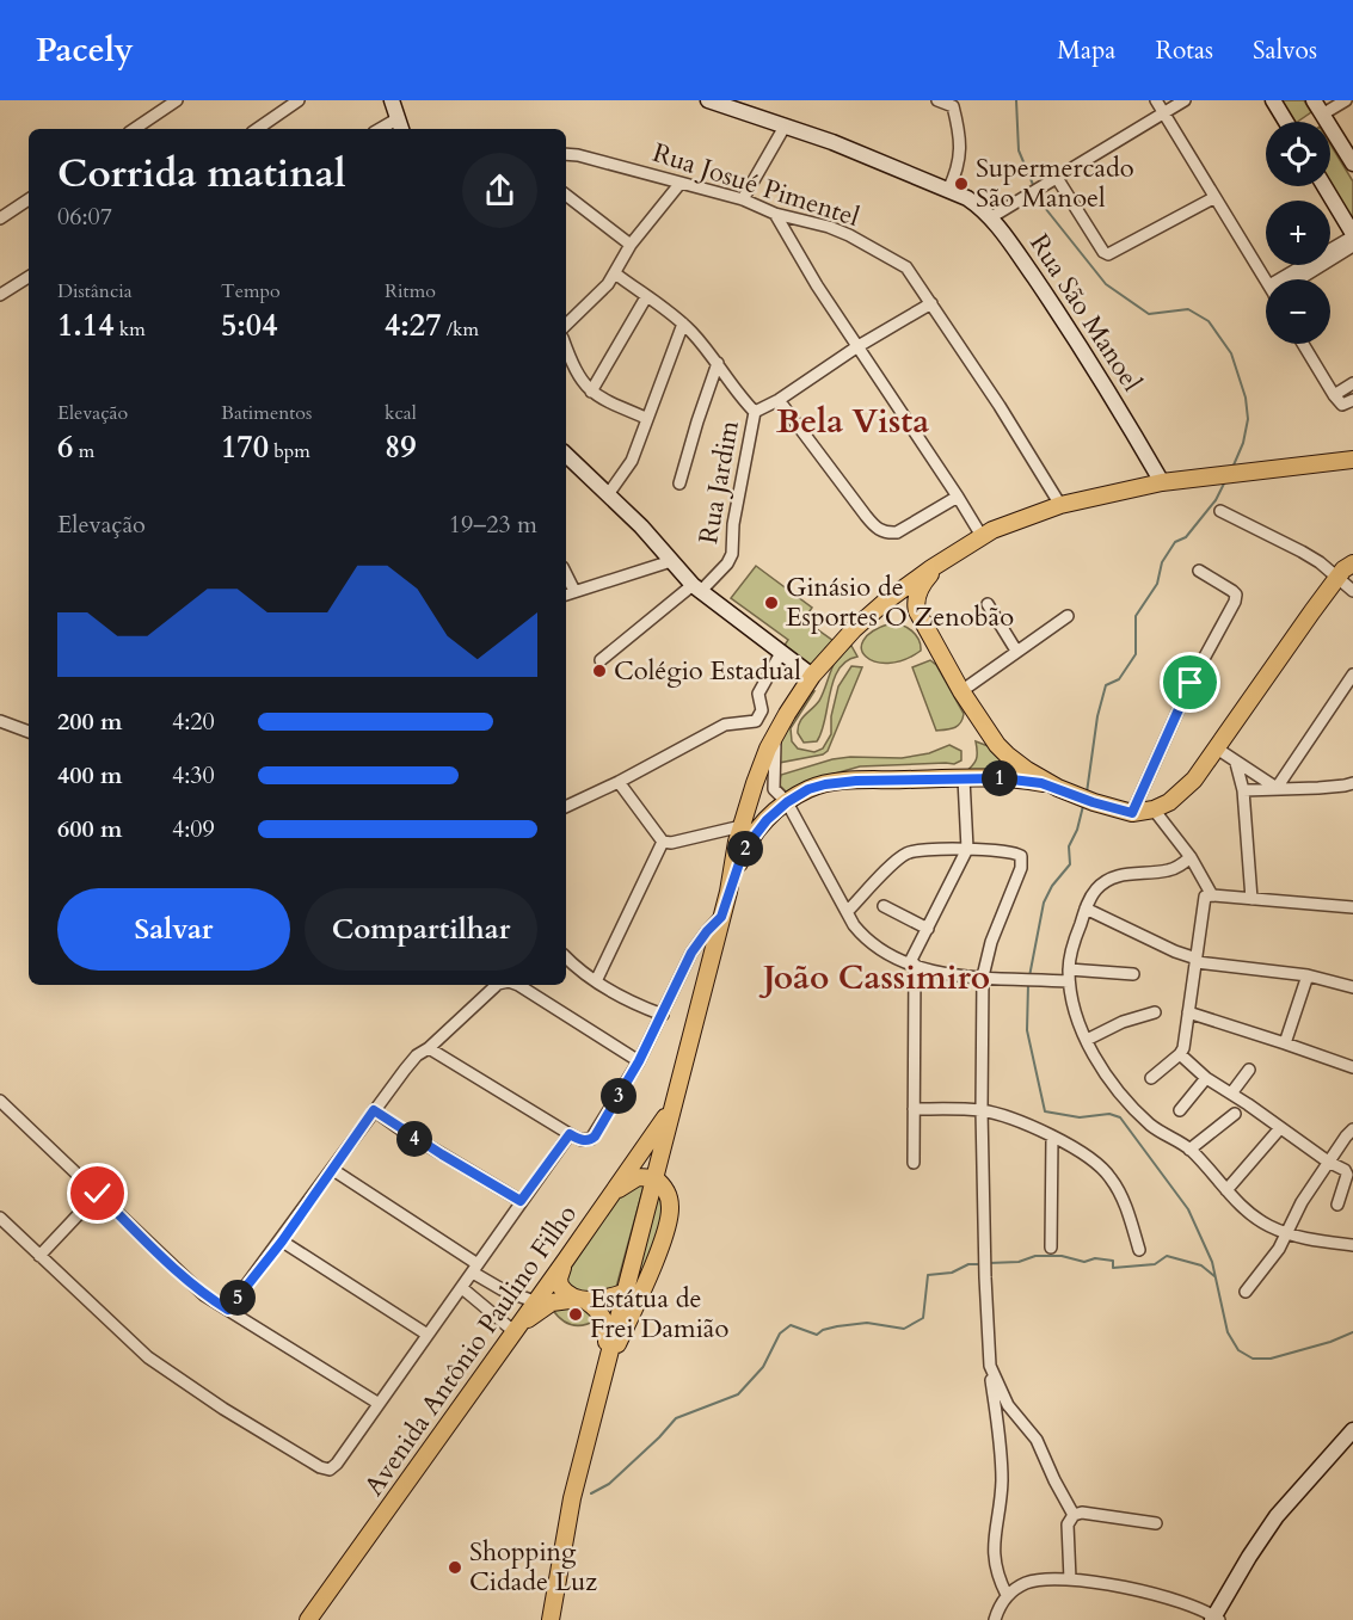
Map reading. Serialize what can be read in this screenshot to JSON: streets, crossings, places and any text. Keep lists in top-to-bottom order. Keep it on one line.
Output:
{"streets":{"main road":["Rua São Manoel","Avenida Antônio Paulino Filho"],"street":["Rua Josué Pimentel","Rua Jardim"]},"districts":["Bela Vista","João Cassimiro"],"places":["Supermercado São Manoel","Ginásio de Esportes O Zenobão","Colégio Estadual","Estátua de Frei Damião","Shopping Cidade Luz"],"page":{"header":"Pacely","nav":["Mapa","Rotas","Salvos"],"map_buttons":["+","−"],"heading":["Corrida matinal","06:07"],"stats":[["Distância","1.14 km"],["Tempo","5:04"],["Ritmo","4:27 /km"],["Elevação","6 m"],["Batimentos","170 bpm"],["kcal","89"]],"chart":["Elevação","19–23 m"],"list":[{"name":"200 m","note":"4:20"},{"name":"400 m","note":"4:30"},{"name":"600 m","note":"4:09"}],"pins":["1","2","3","4","5"],"buttons":["Salvar","Compartilhar"]}}
